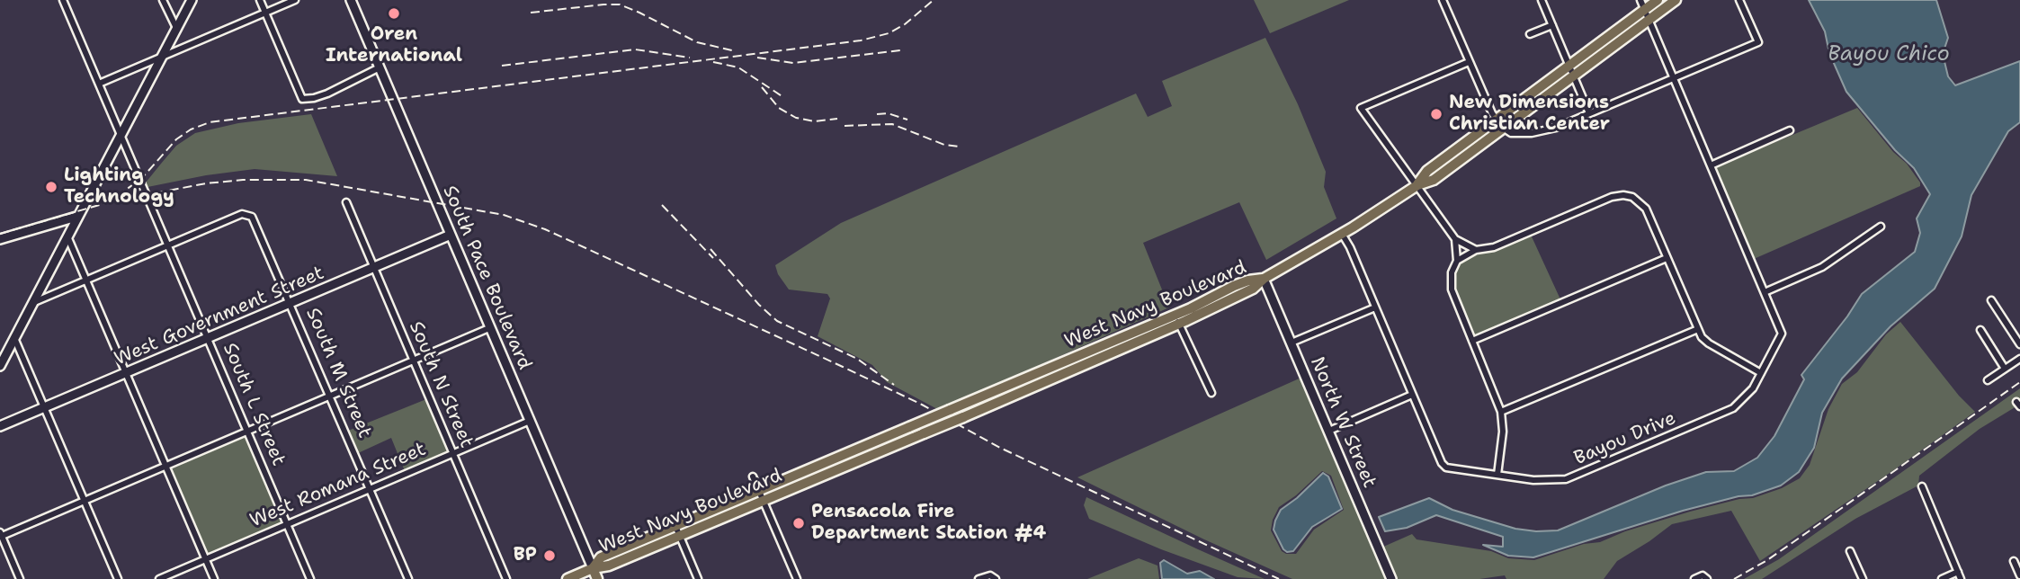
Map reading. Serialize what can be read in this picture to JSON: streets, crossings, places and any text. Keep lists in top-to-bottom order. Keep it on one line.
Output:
{"streets":{"main road":["South Pace Boulevard","West Navy Boulevard","West Government Street","North W Street"],"street":["South M Street","South N Street","South L Street","Bayou Drive","West Romana Street"]},"crossings":[["South Pace Boulevard","West Navy Boulevard"],["South Pace Boulevard","West Government Street"],["South Pace Boulevard","West Romana Street"],["West Navy Boulevard","North W Street"],["West Government Street","South M Street"],["West Government Street","South N Street"],["West Government Street","South L Street"],["South M Street","South L Street"],["South M Street","West Romana Street"],["South N Street","West Romana Street"],["South L Street","West Romana Street"]],"water":["Bayou Chico"],"places":["Oren International","New Dimensions Christian Center","Lighting Technology","Pensacola Fire Department Station #4","BP"]}
